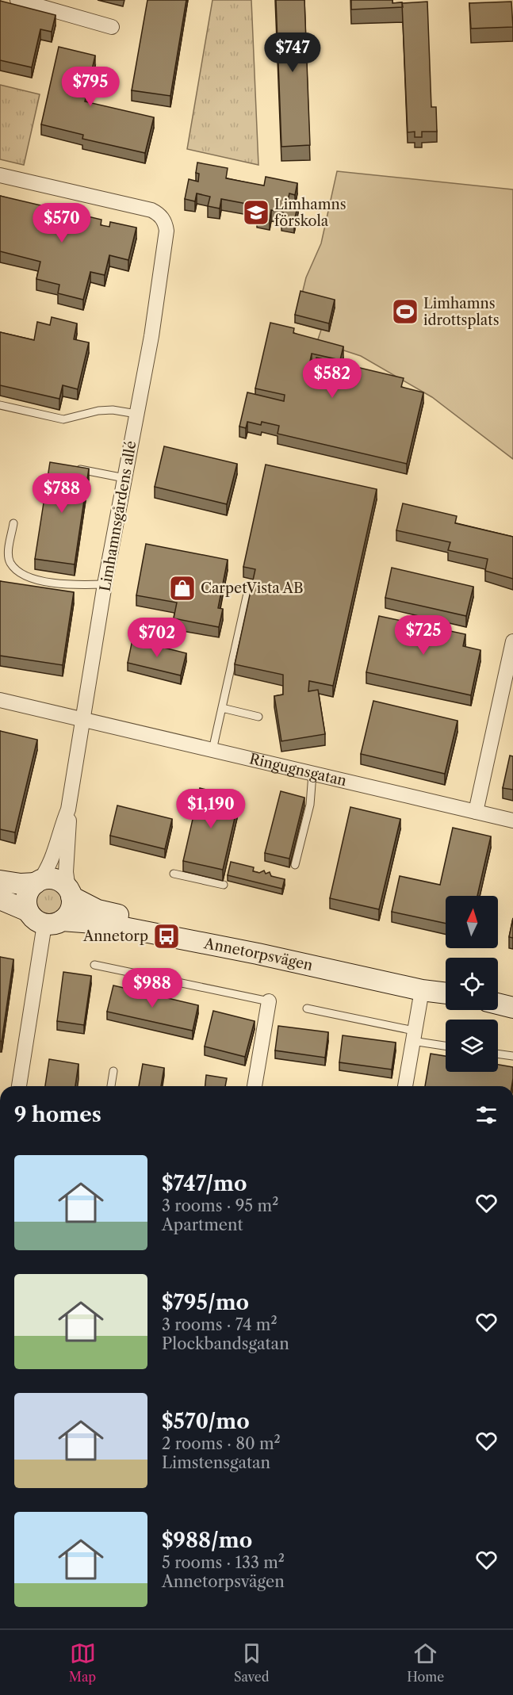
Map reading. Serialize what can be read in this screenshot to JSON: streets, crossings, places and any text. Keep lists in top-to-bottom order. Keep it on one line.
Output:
{"streets":{"main road":["Annetorpsvägen"],"street":["Limhamnsgårdens allé","Ringugnsgatan"]},"crossings":[["Limhamnsgårdens allé","Ringugnsgatan"],["Limhamnsgårdens allé","Annetorpsvägen"]],"places":{"school or university":["Limhamns förskola"],"sports":["Limhamns idrottsplats"],"shop":["CarpetVista AB"],"bus stop":["Annetorp"]},"north":"top","page":{"price":["$747","$795","$570","$582","$788","$725","$702","$1,190","$988"],"heading":"9 homes","list":[{"name":"$747/mo","note":"3 rooms · 95 m² · Apartment"},{"name":"$795/mo","note":"3 rooms · 74 m² · Plockbandsgatan"},{"name":"$570/mo","note":"2 rooms · 80 m² · Limstensgatan"},{"name":"$988/mo","note":"5 rooms · 133 m² · Annetorpsvägen"}],"tabs":["Map","Saved","Home"]}}
